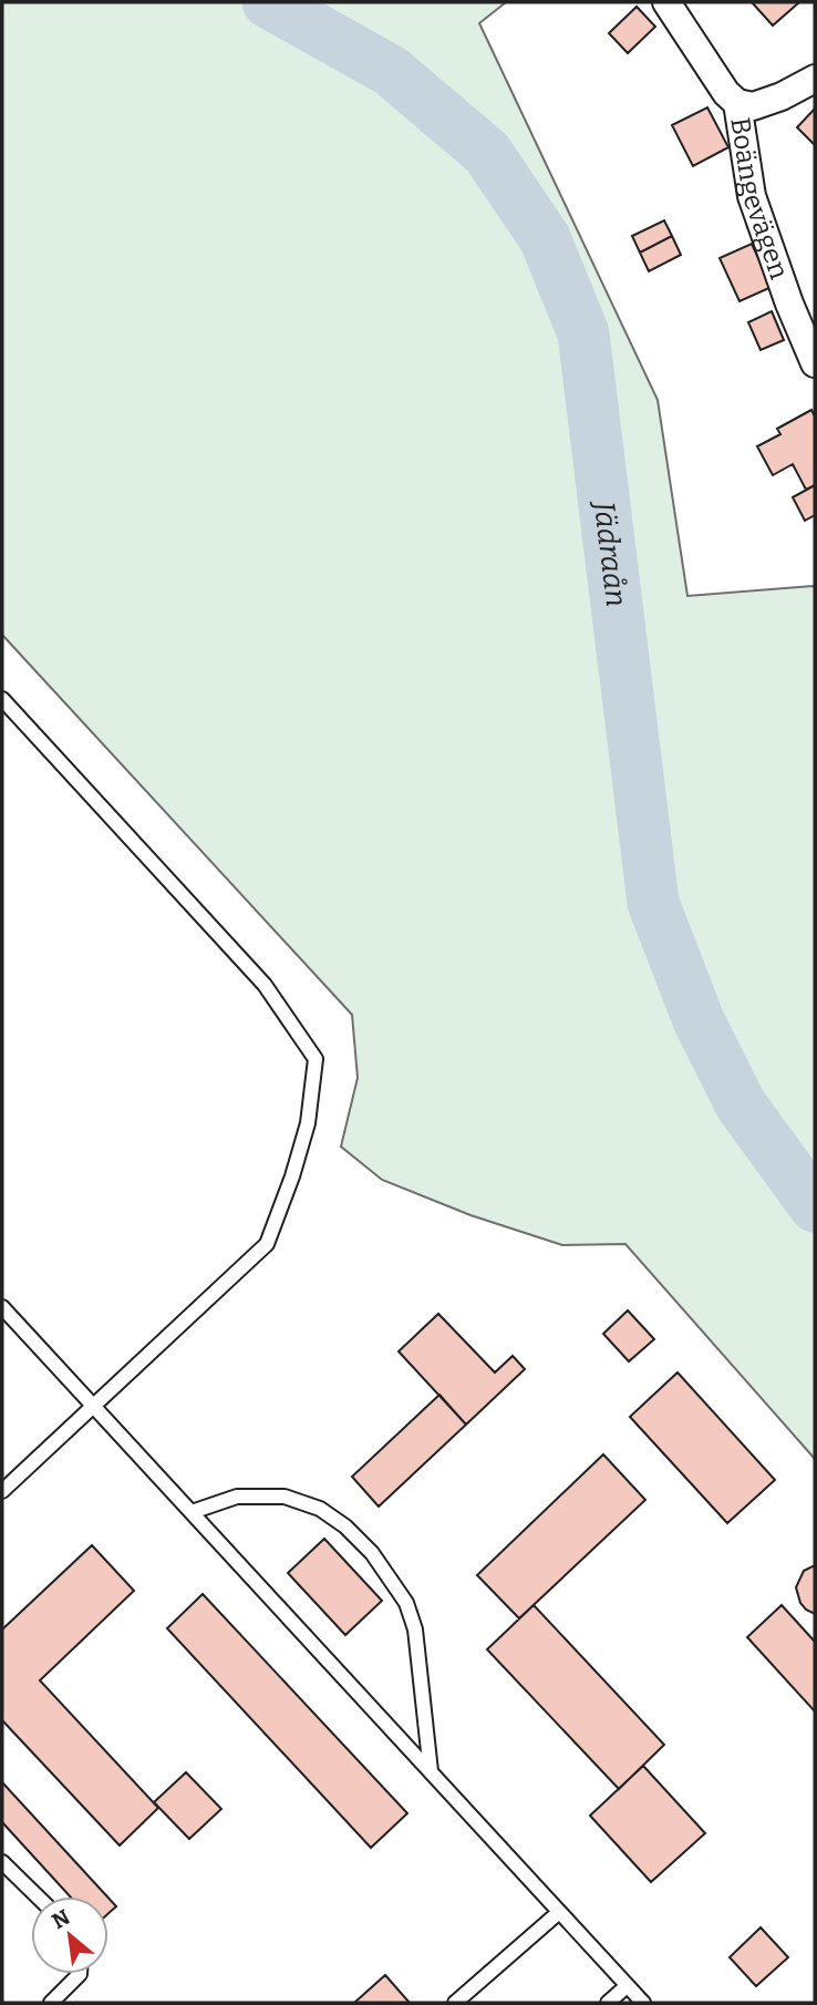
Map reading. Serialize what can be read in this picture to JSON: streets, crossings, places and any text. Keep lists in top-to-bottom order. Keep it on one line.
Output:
{"streets":{"street":["Boängevägen"]},"water":["Jädraån"],"north":"top left"}
